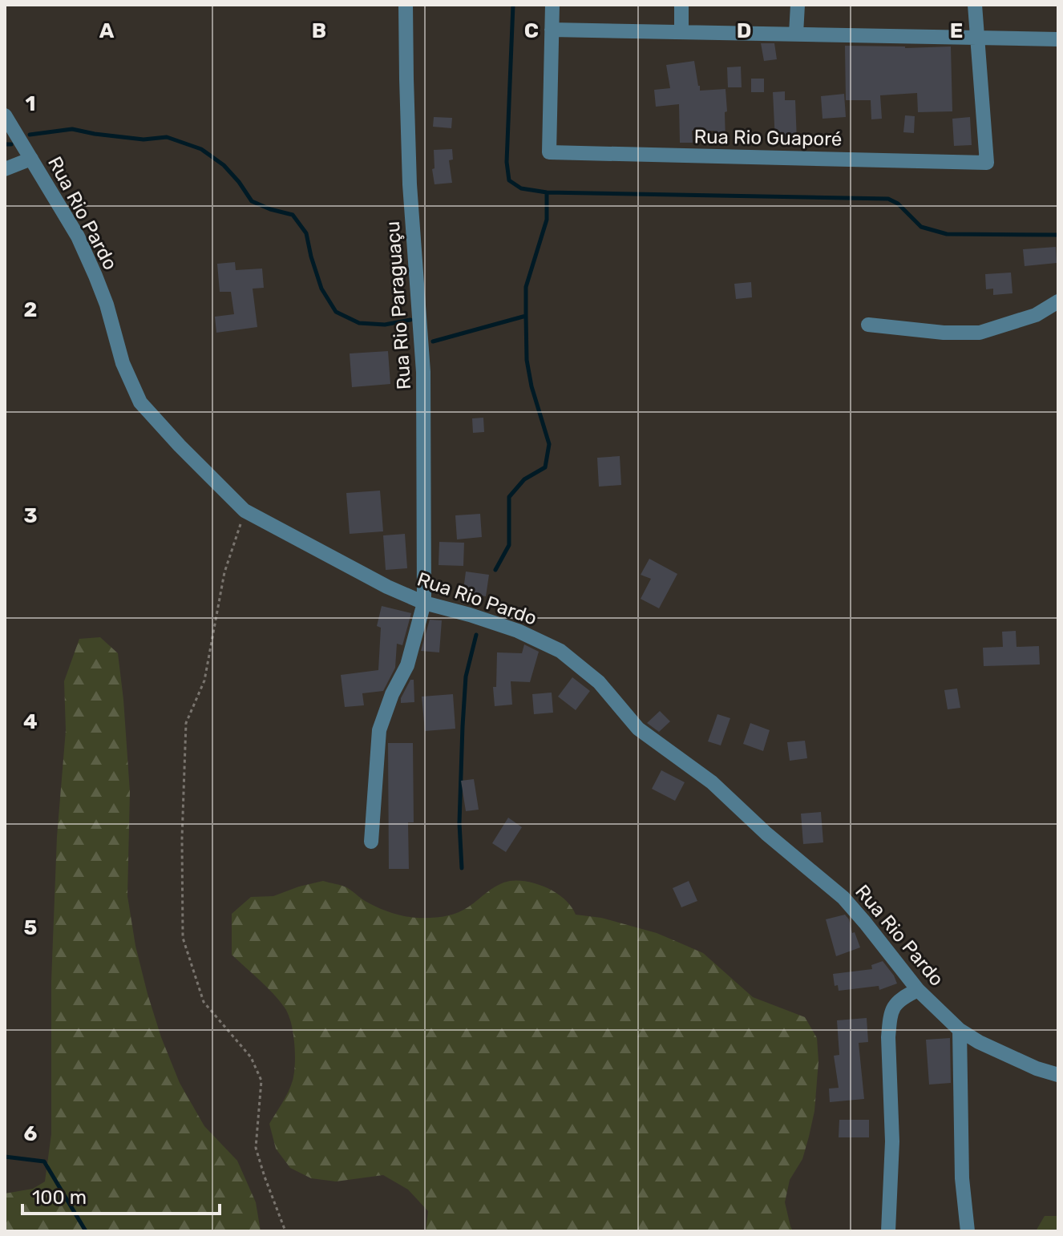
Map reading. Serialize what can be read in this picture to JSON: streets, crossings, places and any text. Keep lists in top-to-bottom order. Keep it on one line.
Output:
{"streets":{"street":["Rua Rio Guaporé","Rua Rio Pardo","Rua Rio Paraguaçu"]},"crossings":[["Rua Rio Pardo","Rua Rio Paraguaçu"]],"scale_bar":"100 m","grid":{"columns":["A","B","C","D","E"],"rows":["1","2","3","4","5","6"]}}
